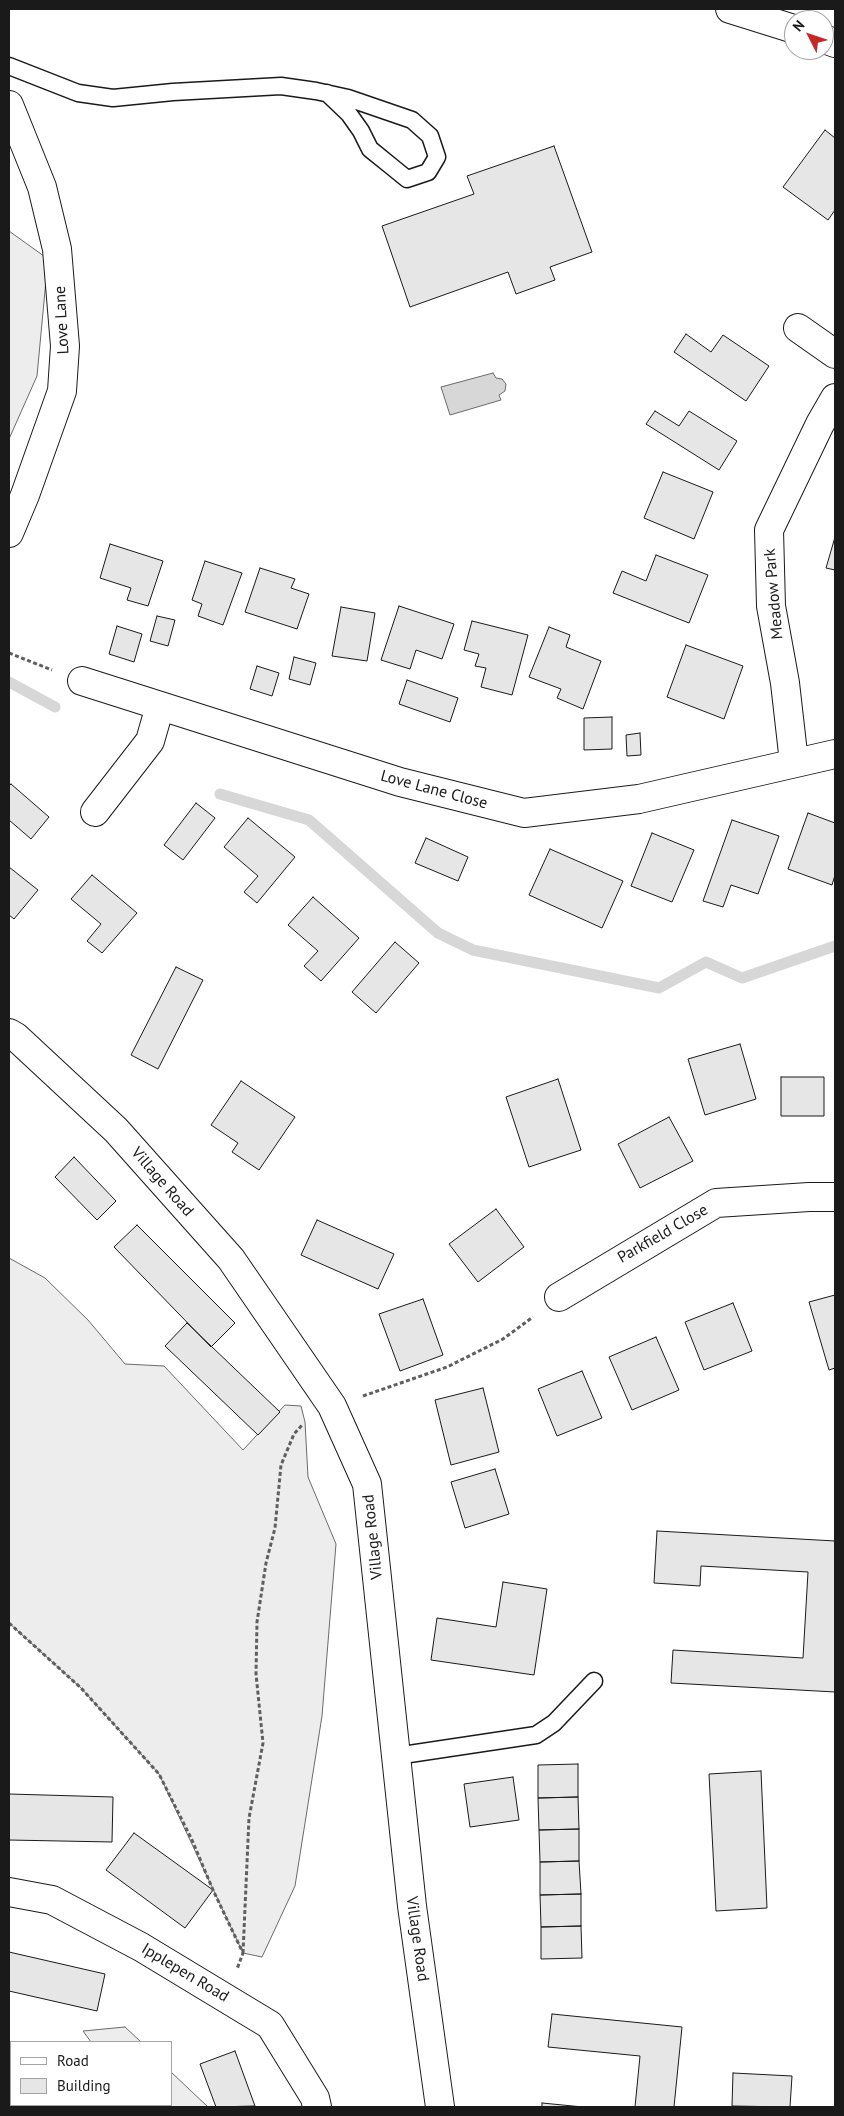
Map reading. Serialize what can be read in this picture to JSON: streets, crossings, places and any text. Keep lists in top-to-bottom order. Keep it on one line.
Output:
{"streets":{"street":["Love Lane","Meadow Park","Love Lane Close","Village Road","Parkfield Close","Ipplepen Road"]},"crossings":[["Meadow Park","Love Lane Close"]],"legend":["Road","Building"],"north":"top left"}
